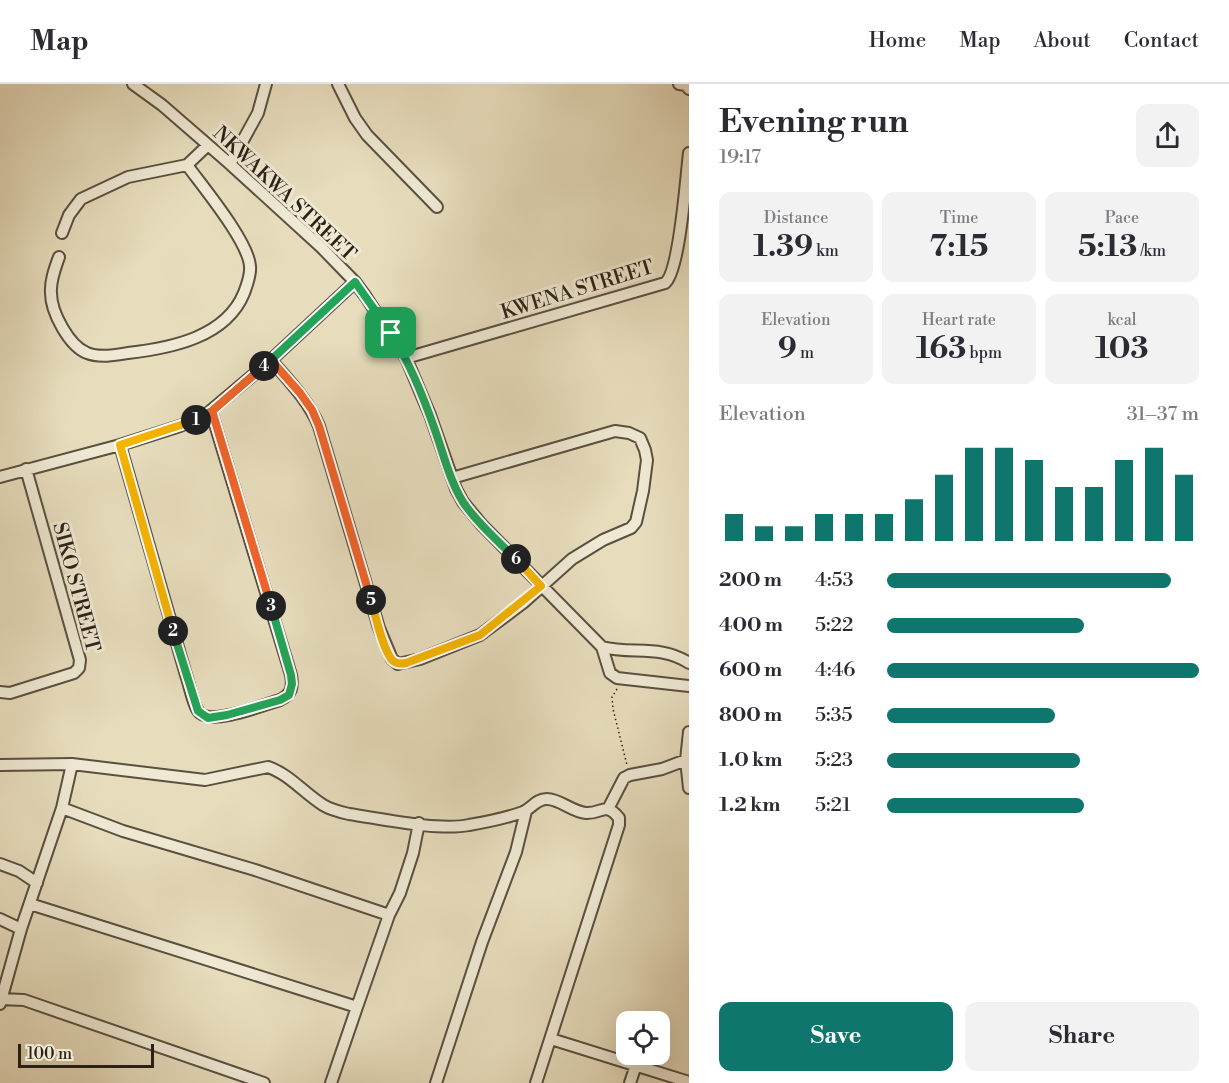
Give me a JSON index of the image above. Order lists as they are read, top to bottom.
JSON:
{
  "streets": {
    "street": ["NKWAKWA STREET", "KWENA STREET", "SIKO STREET"]
  },
  "crossings": [
    ["NKWAKWA STREET", "KWENA STREET"]
  ],
  "scale_bar": "100 m",
  "page": {
    "header": "Map",
    "nav": [
      "Home",
      "Map",
      "About",
      "Contact"
    ],
    "heading": ["Evening run", "19:17"],
    "stats": [
      ["Distance", "1.39 km"],
      ["Time", "7:15"],
      ["Pace", "5:13 /km"],
      ["Elevation", "9 m"],
      ["Heart rate", "163 bpm"],
      ["kcal", "103"]
    ],
    "pins": [
      "4",
      "1",
      "6",
      "5",
      "3",
      "2"
    ],
    "chart": ["Elevation", "31–37 m"],
    "list": [
      {
        "name": "200 m",
        "note": "4:53"
      },
      {
        "name": "400 m",
        "note": "5:22"
      },
      {
        "name": "600 m",
        "note": "4:46"
      },
      {
        "name": "800 m",
        "note": "5:35"
      },
      {
        "name": "1.0 km",
        "note": "5:23"
      },
      {
        "name": "1.2 km",
        "note": "5:21"
      }
    ],
    "buttons": ["Save", "Share"],
    "scale": "100 m"
  }
}
